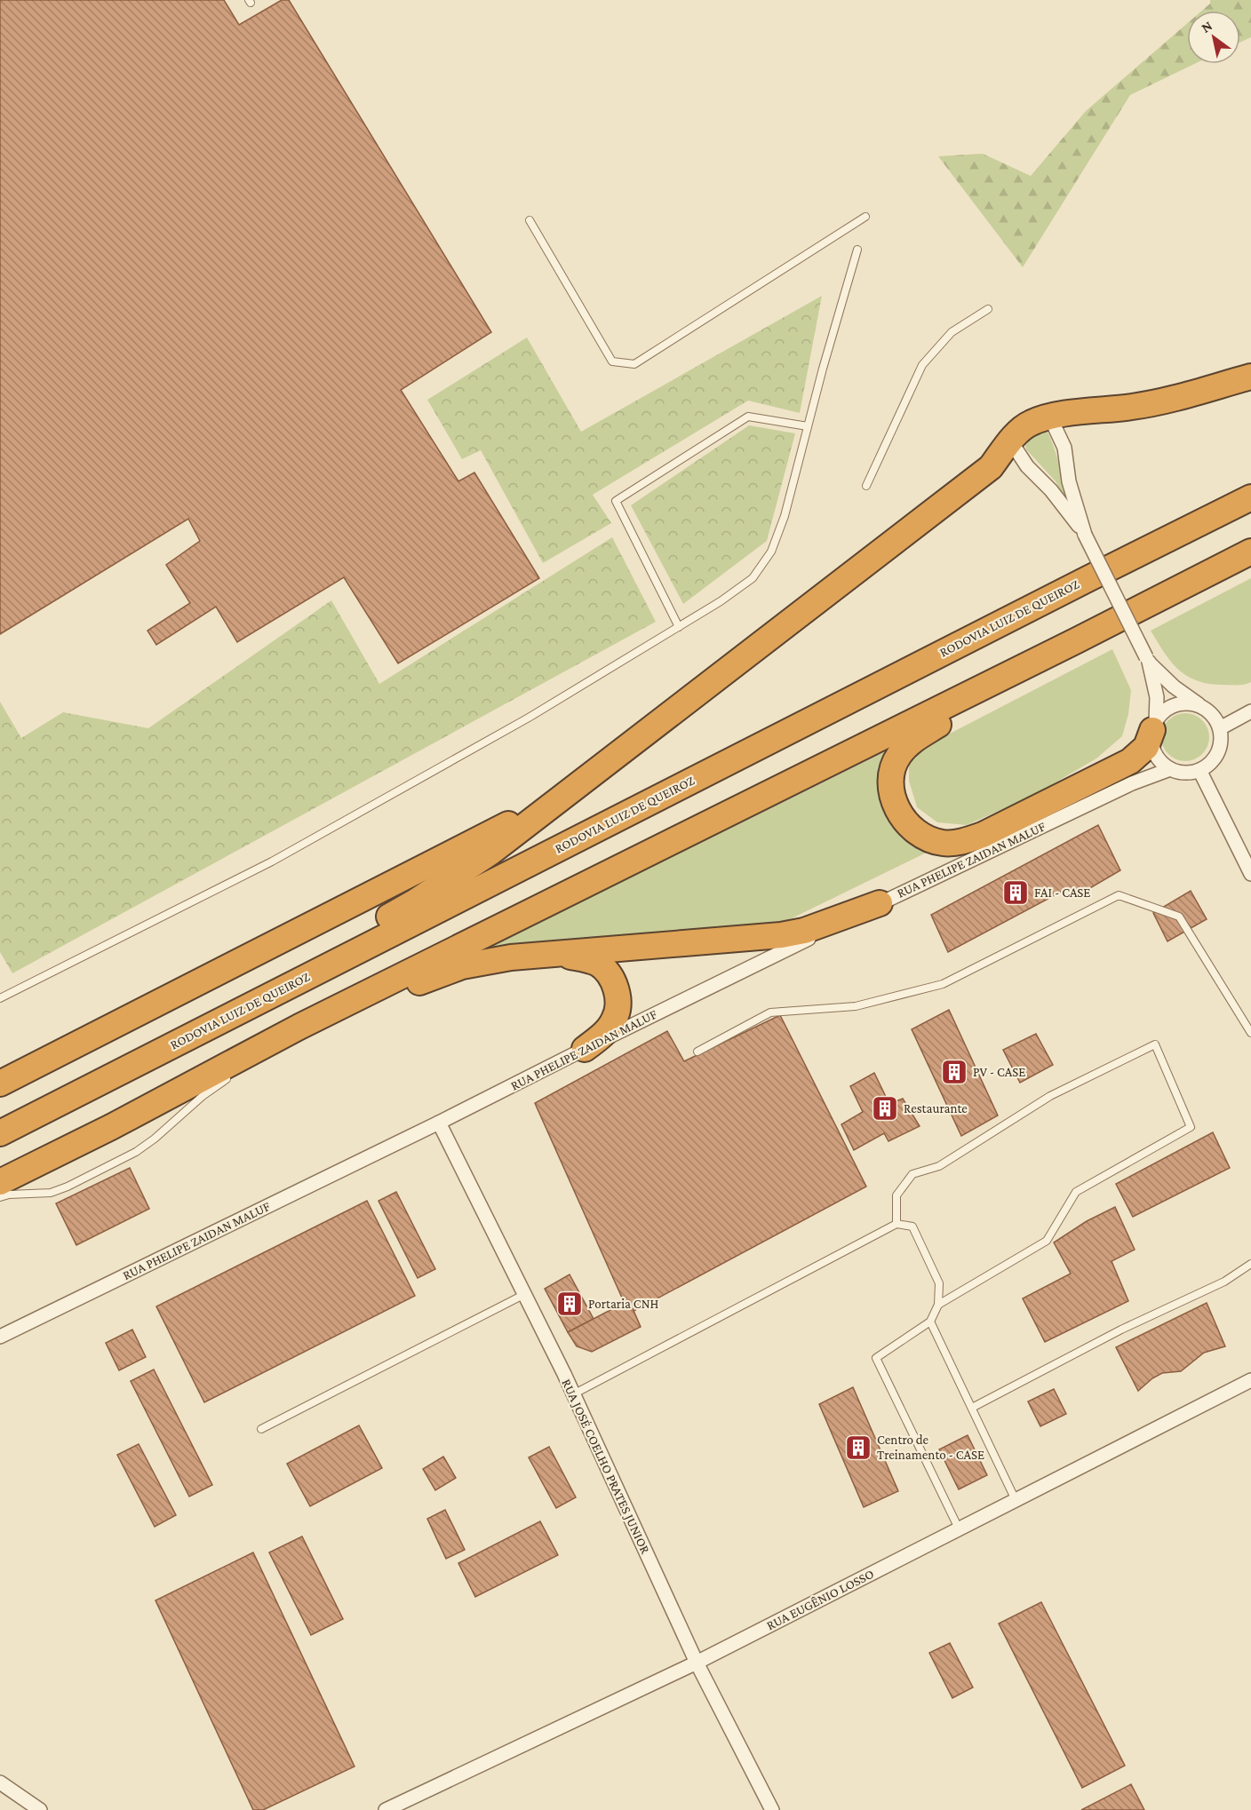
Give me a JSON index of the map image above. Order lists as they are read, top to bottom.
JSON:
{
  "streets": {
    "highway": ["RODOVIA LUIZ DE QUEIROZ"],
    "street": ["RUA PHELIPE ZAIDAN MALUF", "RUA JOSÉ COELHO PRATES JUNIOR", "RUA EUGÊNIO LOSSO"]
  },
  "crossings": [
    ["RUA PHELIPE ZAIDAN MALUF", "RUA JOSÉ COELHO PRATES JUNIOR"],
    ["RUA JOSÉ COELHO PRATES JUNIOR", "RUA EUGÊNIO LOSSO"]
  ],
  "places": {
    "building": [
      "FAI - CASE",
      "PV - CASE",
      "Restaurante",
      "Portaria CNH",
      "Centro de Treinamento - CASE"
    ]
  },
  "north": "top left"
}
